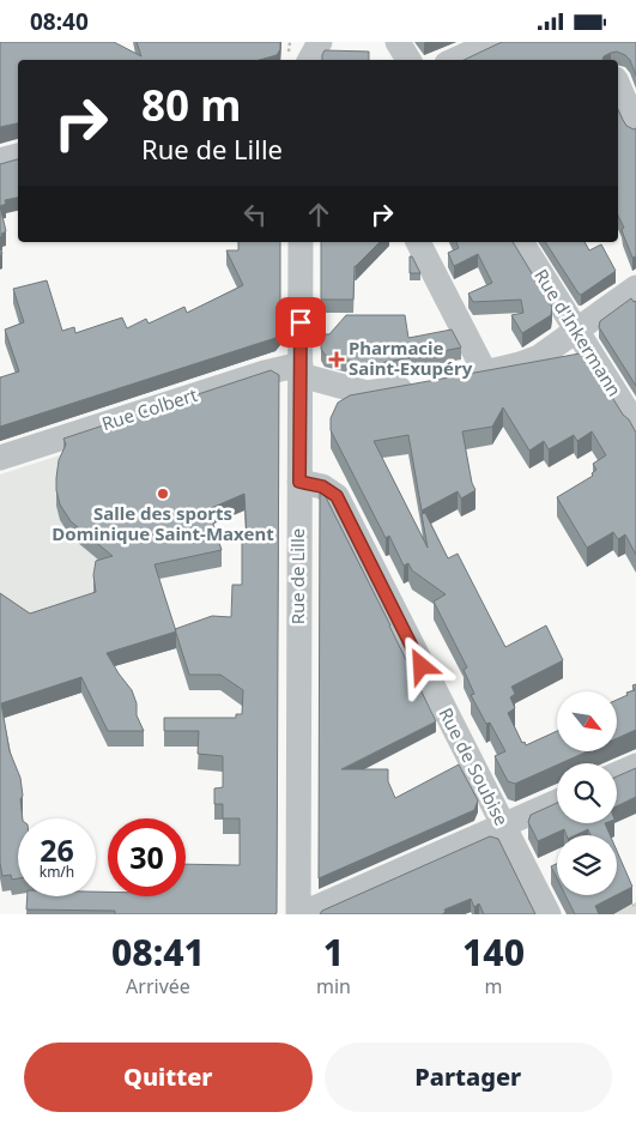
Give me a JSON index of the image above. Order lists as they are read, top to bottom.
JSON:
{
  "streets": {
    "street": [
      "Rue d'Inkermann",
      "Rue Colbert",
      "Rue de Lille",
      "Rue de Soubise"
    ]
  },
  "crossings": [
    ["Rue Colbert", "Rue de Lille"],
    ["Rue de Lille", "Rue de Soubise"]
  ],
  "places": {
    "health": ["Pharmacie Saint-Exupéry"],
    "other": ["Salle des sports Dominique Saint-Maxent"]
  },
  "north": "bottom right",
  "page": {
    "status": "08:40",
    "turn": ["80 m", "Rue de Lille"],
    "speed": "26 km/h",
    "limit": "30",
    "eta": [
      "08:41",
      "Arrivée",
      "1",
      "min",
      "140",
      "m"
    ],
    "buttons": ["Quitter", "Partager"]
  }
}
